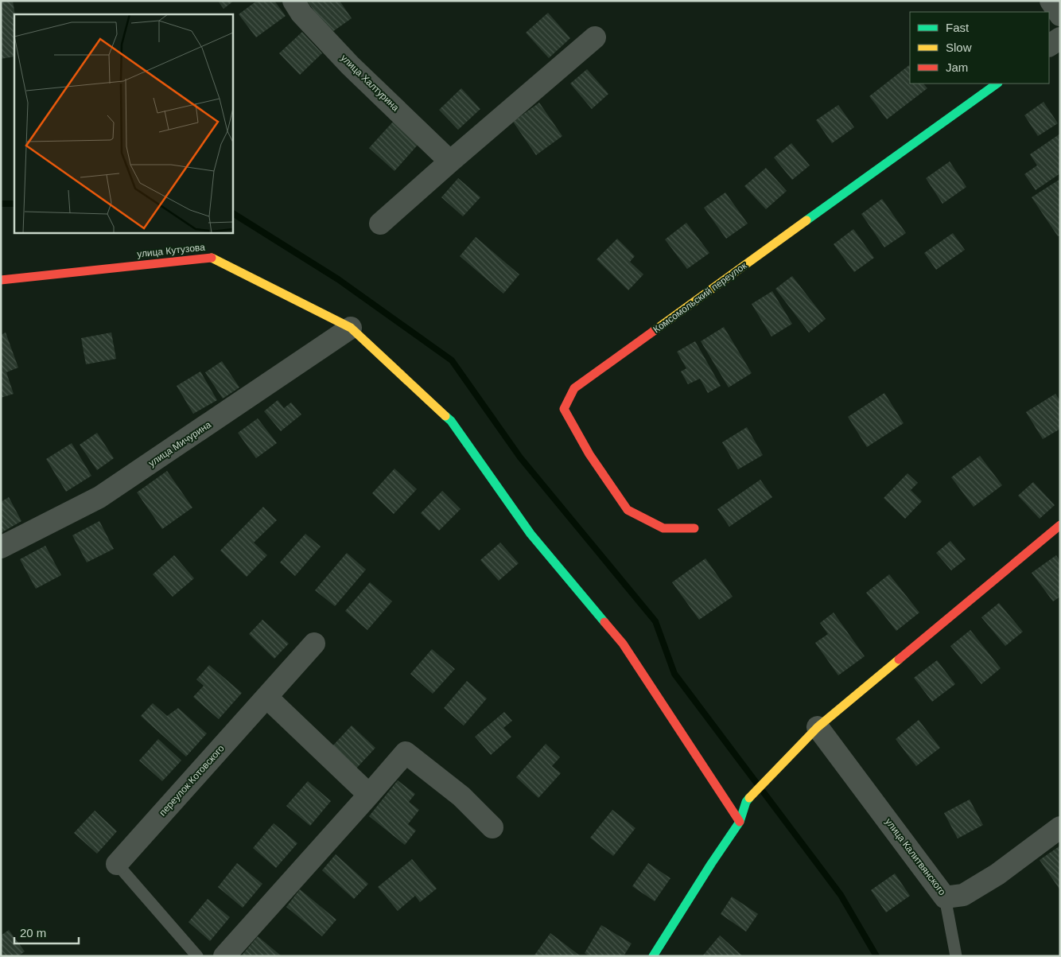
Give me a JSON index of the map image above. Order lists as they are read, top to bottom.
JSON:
{
  "streets": {
    "street": [
      "улица Халтурина",
      "улица Кутузова",
      "Комсомольский переулок",
      "улица Мичурина",
      "переулок Котовского",
      "улица Калитвянского"
    ]
  },
  "crossings": [
    ["улица Кутузова", "улица Мичурина"]
  ],
  "legend": ["Fast", "Slow", "Jam"],
  "scale_bar": "20 m"
}
